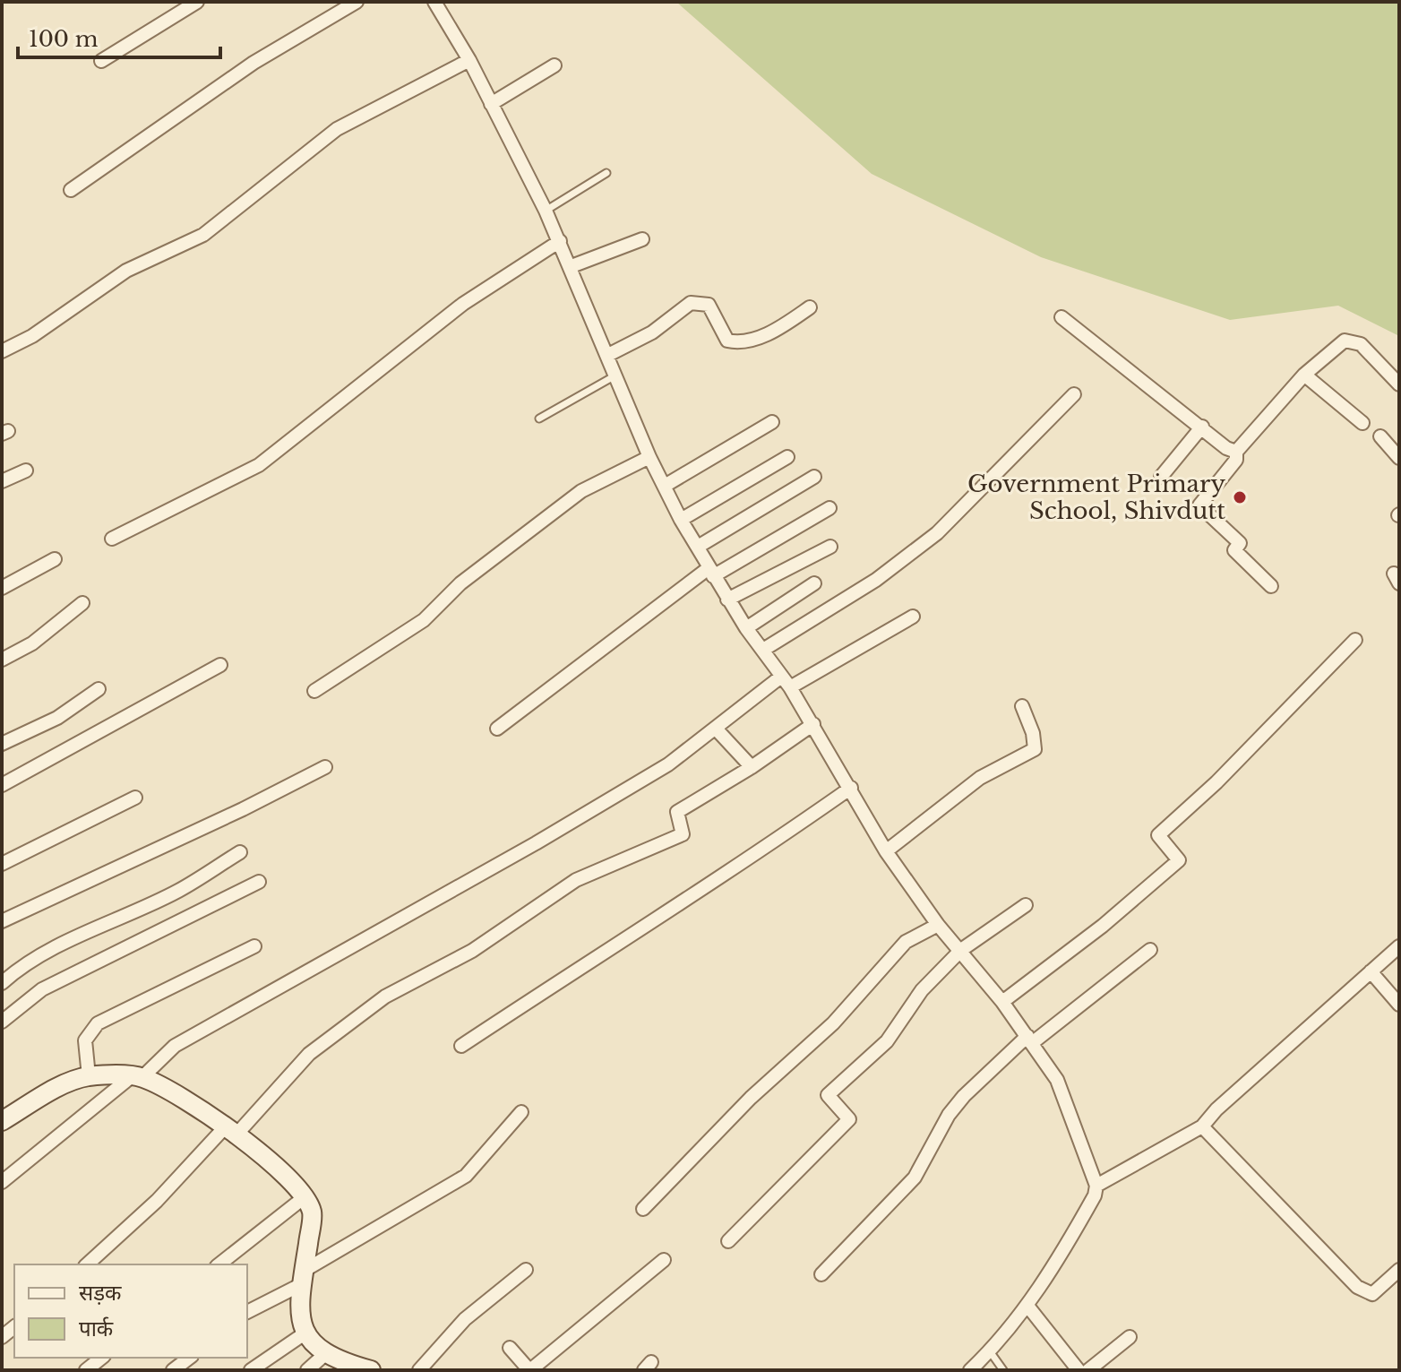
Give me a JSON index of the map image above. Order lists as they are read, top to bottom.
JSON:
{
  "places": ["Government Primary School, Shivdutt"],
  "legend": ["सड़क", "पार्क"],
  "scale_bar": "100 m"
}
